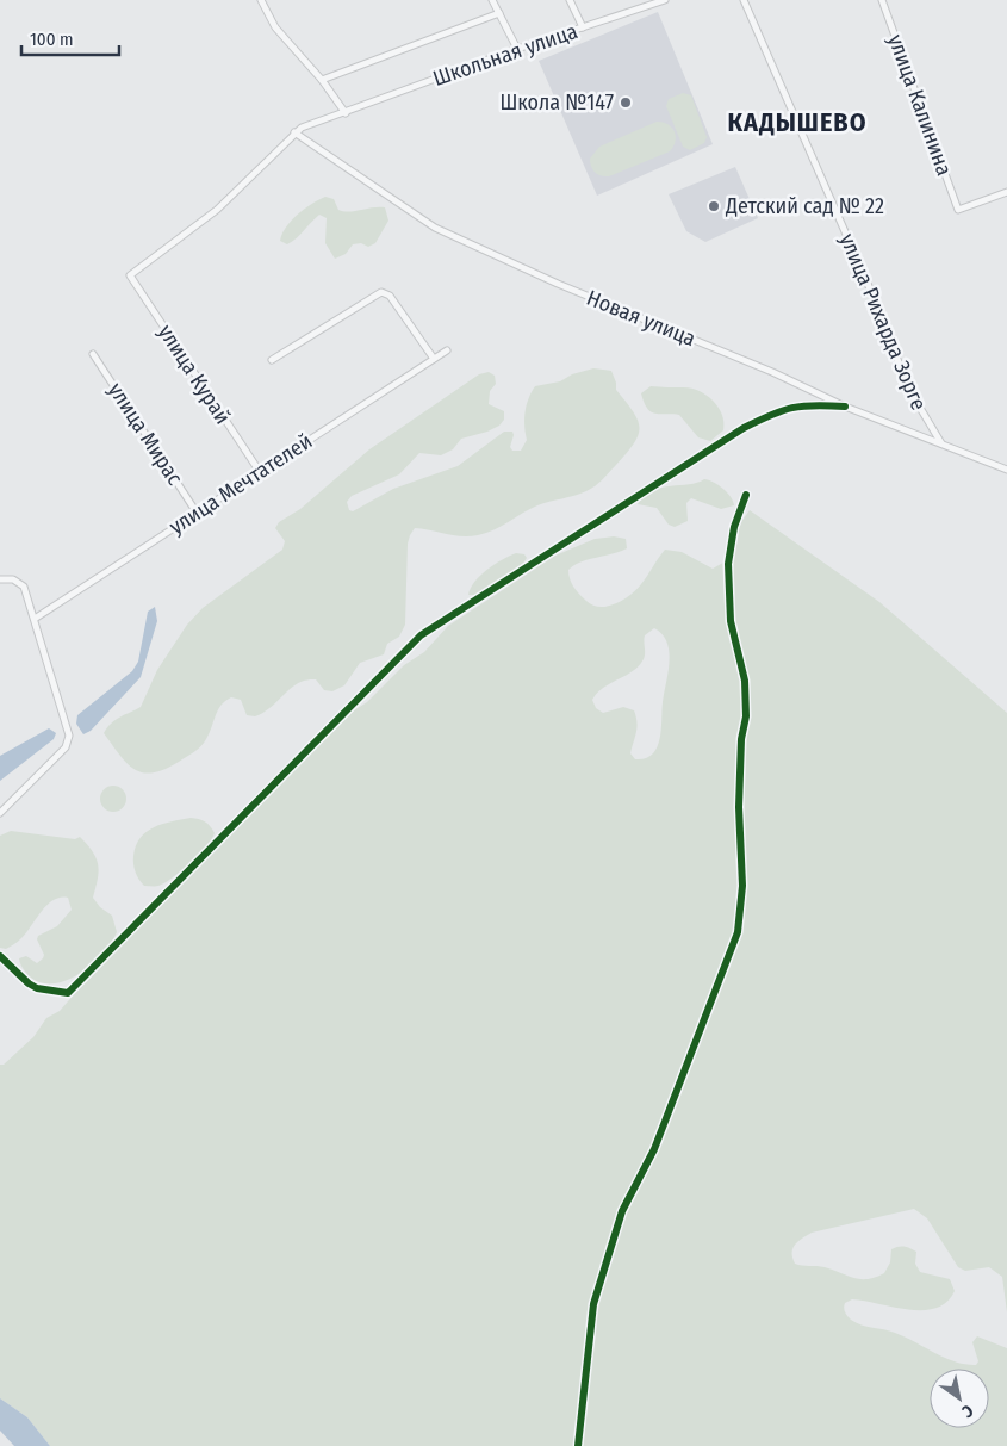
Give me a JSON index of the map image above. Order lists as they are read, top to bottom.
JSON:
{
  "streets": {
    "street": [
      "Школьная улица",
      "улица Калинина",
      "Новая улица",
      "улица Рихарда Зорге",
      "улица Курай",
      "улица Мирас",
      "улица Мечтателей"
    ]
  },
  "crossings": [
    ["Школьная улица", "Новая улица"],
    ["Школьная улица", "улица Курай"],
    ["Новая улица", "улица Рихарда Зорге"],
    ["Новая улица", "улица Курай"],
    ["улица Курай", "улица Мечтателей"],
    ["улица Мирас", "улица Мечтателей"]
  ],
  "districts": ["КАДЫШЕВО"],
  "places": ["Школа №147", "Детский сад № 22"],
  "scale_bar": "100 m",
  "north": "bottom right"
}
